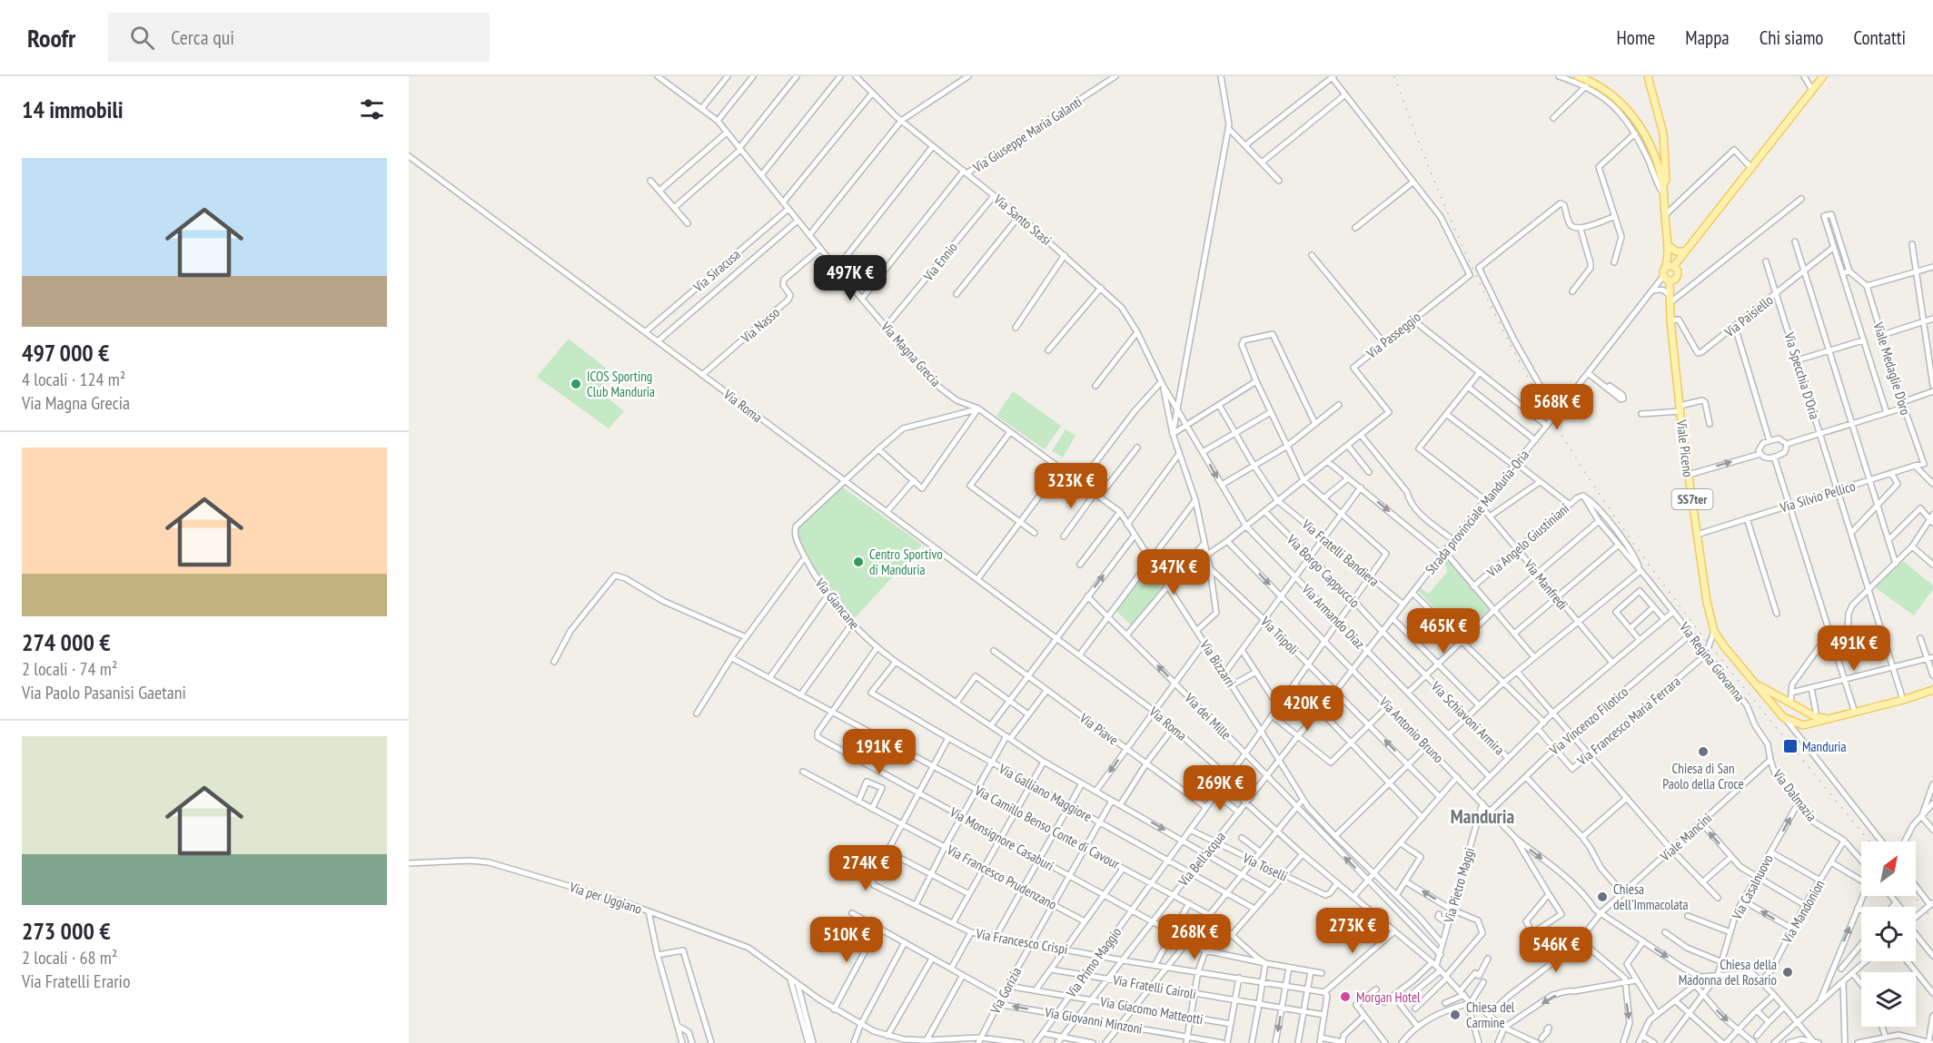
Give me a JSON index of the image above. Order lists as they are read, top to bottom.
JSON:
{
  "streets": {
    "main road": ["Viale Piceno", "SS7ter"],
    "street": [
      "Via Giuseppe Maria Galanti",
      "Via Santo Stasi",
      "Via Ennio",
      "Via Siracusa",
      "Via Paisiello",
      "Via Nasso",
      "Via Passeggio",
      "Via Magna Grecia",
      "Viale Medaglie D'oro",
      "Via Specchia D'Oria",
      "Via Roma",
      "Via Silvio Pellico",
      "Strada provinciale Manduria-Oria",
      "Via Angelo Giustiniani",
      "Via Fratelli Bandiera",
      "Via Borgo Cappuccio",
      "Via Manfredi",
      "Via Giancane",
      "Via Armando Diaz",
      "Via Tripoli",
      "Via Regina Giovanna",
      "Via Bizzarri",
      "Via dei Mille",
      "Via Schiavoni Armira",
      "Via Vincenzo Filotico",
      "Via Francesco Maria Ferrara",
      "Via Piave",
      "Via Antonio Bruno",
      "Via Galliano Maggiore",
      "Via Dalmazia",
      "Via Camillo Benso Conte di Cavour",
      "Viale Mancini",
      "Via Monsignore Casaburi",
      "Via Bell'acqua",
      "Via Toselli",
      "Via Francesco Prudenzano",
      "Via Pietro Maggi",
      "Via Casalnuovo",
      "Via per Uggiano",
      "Via Mandonion",
      "Via Francesco Crispi",
      "Via Primo Maggio",
      "Via Fratelli Cairoli",
      "Via Gorizia",
      "Via Giacomo Matteotti",
      "Via Giovanni Minzoni"
    ]
  },
  "crossings": [
    ["Via Giuseppe Maria Galanti", "Via Santo Stasi"],
    ["Via Giuseppe Maria Galanti", "Via Magna Grecia"],
    ["Via Santo Stasi", "Via Ennio"],
    ["Via Santo Stasi", "Via Passeggio"],
    ["Via Santo Stasi", "Via Armando Diaz"],
    ["Via Santo Stasi", "Via Tripoli"],
    ["Via Santo Stasi", "Via Bizzarri"],
    ["Via Ennio", "Via Magna Grecia"],
    ["Via Siracusa", "Via Magna Grecia"],
    ["Via Siracusa", "Via Roma"],
    ["Via Paisiello", "Viale Medaglie D'oro"],
    ["Via Paisiello", "Via Specchia D'Oria"],
    ["Via Paisiello", "Viale Piceno"],
    ["Via Nasso", "Via Magna Grecia"],
    ["Via Nasso", "Via Roma"],
    ["Via Passeggio", "Via Fratelli Bandiera"],
    ["Via Passeggio", "Via Borgo Cappuccio"],
    ["Via Passeggio", "Via Armando Diaz"],
    ["Via Passeggio", "Via Antonio Bruno"],
    ["Via Magna Grecia", "Via Bizzarri"],
    ["Viale Medaglie D'oro", "Via Silvio Pellico"],
    ["Via Specchia D'Oria", "Via Silvio Pellico"],
    ["Via Roma", "Via Giancane"],
    ["Via Roma", "Via Bell'acqua"],
    ["Via Roma", "Via Toselli"],
    ["Via Roma", "Via Pietro Maggi"],
    ["Via Roma", "Via Primo Maggio"],
    ["Viale Piceno", "Via Silvio Pellico"],
    ["Viale Piceno", "SS7ter"],
    ["Viale Piceno", "Strada provinciale Manduria-Oria"],
    ["Strada provinciale Manduria-Oria", "Via Fratelli Bandiera"],
    ["Strada provinciale Manduria-Oria", "Via Borgo Cappuccio"],
    ["Strada provinciale Manduria-Oria", "Via Manfredi"],
    ["Strada provinciale Manduria-Oria", "Via Armando Diaz"],
    ["Strada provinciale Manduria-Oria", "Via Tripoli"],
    ["Strada provinciale Manduria-Oria", "Via Schiavoni Armira"],
    ["Strada provinciale Manduria-Oria", "Via Antonio Bruno"],
    ["Strada provinciale Manduria-Oria", "Via Bell'acqua"],
    ["Via Angelo Giustiniani", "Via Manfredi"],
    ["Via Fratelli Bandiera", "Via Primo Maggio"],
    ["Via Borgo Cappuccio", "Via Schiavoni Armira"],
    ["Via Borgo Cappuccio", "Via Primo Maggio"],
    ["Via Giancane", "Via Galliano Maggiore"],
    ["Via Giancane", "Via Bell'acqua"],
    ["Via Giancane", "Via Primo Maggio"],
    ["Via Giancane", "Via Gorizia"],
    ["Via Armando Diaz", "Via Primo Maggio"],
    ["Via Tripoli", "Via Primo Maggio"],
    ["Via Regina Giovanna", "Via Vincenzo Filotico"],
    ["Via Regina Giovanna", "Via Francesco Maria Ferrara"],
    ["Via Regina Giovanna", "Via Dalmazia"],
    ["Via Regina Giovanna", "Viale Mancini"],
    ["Via Bizzarri", "Via Bell'acqua"],
    ["Via Bizzarri", "Via Pietro Maggi"],
    ["Via Bizzarri", "Via Primo Maggio"],
    ["Via dei Mille", "Via Bell'acqua"],
    ["Via dei Mille", "Via Pietro Maggi"],
    ["Via dei Mille", "Via Primo Maggio"],
    ["Via Vincenzo Filotico", "Via Francesco Maria Ferrara"],
    ["Via Vincenzo Filotico", "Via Antonio Bruno"],
    ["Via Piave", "Via Primo Maggio"],
    ["Via Antonio Bruno", "Viale Mancini"],
    ["Via Antonio Bruno", "Via Pietro Maggi"],
    ["Via Antonio Bruno", "Via Primo Maggio"],
    ["Via Galliano Maggiore", "Via Bell'acqua"],
    ["Via Galliano Maggiore", "Via Primo Maggio"],
    ["Via Galliano Maggiore", "Via Gorizia"],
    ["Via Dalmazia", "Viale Mancini"],
    ["Via Dalmazia", "Via Casalnuovo"],
    ["Via Dalmazia", "Via Mandonion"],
    ["Via Camillo Benso Conte di Cavour", "Via Monsignore Casaburi"],
    ["Via Camillo Benso Conte di Cavour", "Via Bell'acqua"],
    ["Via Camillo Benso Conte di Cavour", "Via Primo Maggio"],
    ["Via Camillo Benso Conte di Cavour", "Via Gorizia"],
    ["Via Monsignore Casaburi", "Via Bell'acqua"],
    ["Via Monsignore Casaburi", "Via Primo Maggio"],
    ["Via Monsignore Casaburi", "Via Gorizia"],
    ["Via Bell'acqua", "Via Toselli"],
    ["Via Bell'acqua", "Via Francesco Crispi"],
    ["Via Bell'acqua", "Via Fratelli Cairoli"],
    ["Via Bell'acqua", "Via Giacomo Matteotti"],
    ["Via Bell'acqua", "Via Giovanni Minzoni"],
    ["Via Toselli", "Via Primo Maggio"],
    ["Via Francesco Prudenzano", "Via Gorizia"],
    ["Via Francesco Crispi", "Via Primo Maggio"],
    ["Via Francesco Crispi", "Via Gorizia"],
    ["Via Primo Maggio", "Via Fratelli Cairoli"],
    ["Via Primo Maggio", "Via Giacomo Matteotti"],
    ["Via Primo Maggio", "Via Giovanni Minzoni"],
    ["Via Gorizia", "Via Giacomo Matteotti"],
    ["Via Gorizia", "Via Giovanni Minzoni"]
  ],
  "districts": ["Manduria"],
  "places": {
    "other": [
      "ICOS Sporting Club Manduria",
      "Centro Sportivo di Manduria",
      "Chiesa di San Paolo della Croce",
      "Chiesa dell'Immacolata",
      "Chiesa della Madonna del Rosario",
      "Morgan Hotel",
      "Chiesa del Carmine"
    ],
    "transit": ["Manduria"]
  },
  "north": "top right",
  "page": {
    "header": "Roofr",
    "search": "Cerca qui",
    "nav": [
      "Home",
      "Mappa",
      "Chi siamo",
      "Contatti"
    ],
    "heading": "14 immobili",
    "list": [
      {
        "name": "497 000 €",
        "note": "4 locali · 124 m² · Via Magna Grecia"
      },
      {
        "name": "274 000 €",
        "note": "2 locali · 74 m² · Via Paolo Pasanisi Gaetani"
      },
      {
        "name": "273 000 €",
        "note": "2 locali · 68 m² · Via Fratelli Erario"
      }
    ],
    "price": [
      "497K €",
      "568K €",
      "323K €",
      "347K €",
      "465K €",
      "491K €",
      "420K €",
      "191K €",
      "269K €",
      "274K €",
      "273K €",
      "268K €",
      "510K €",
      "546K €"
    ]
  }
}
